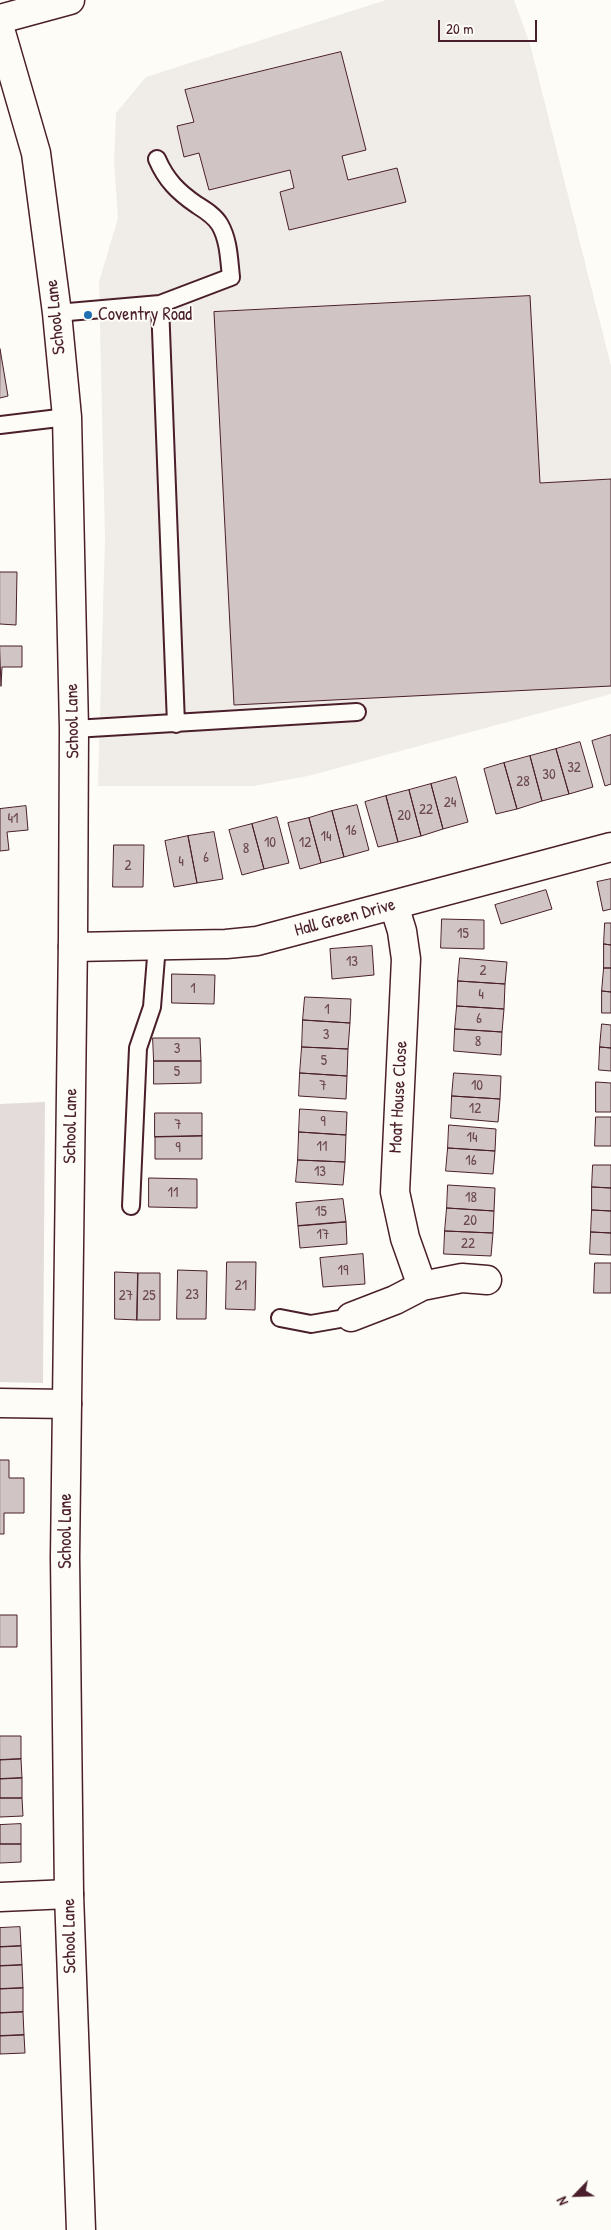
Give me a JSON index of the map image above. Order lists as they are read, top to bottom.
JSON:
{
  "streets": {
    "street": ["School Lane", "Hall Green Drive", "Moat House Close"]
  },
  "crossings": [
    ["School Lane", "Hall Green Drive"],
    ["Hall Green Drive", "Moat House Close"]
  ],
  "places": ["Coventry Road"],
  "house_numbers": [
    "32",
    "30",
    "28",
    "24",
    "22",
    "20",
    "41",
    "16",
    "14",
    "10",
    "12",
    "8",
    "6",
    "4",
    "2",
    "15",
    "13",
    "2",
    "1",
    "4",
    "1",
    "6",
    "3",
    "8",
    "3",
    "5",
    "5",
    "7",
    "10",
    "12",
    "9",
    "7",
    "14",
    "11",
    "9",
    "16",
    "13",
    "11",
    "18",
    "15",
    "20",
    "17",
    "22",
    "19",
    "21",
    "23",
    "27",
    "25"
  ],
  "scale_bar": "20 m",
  "north": "bottom left"
}
